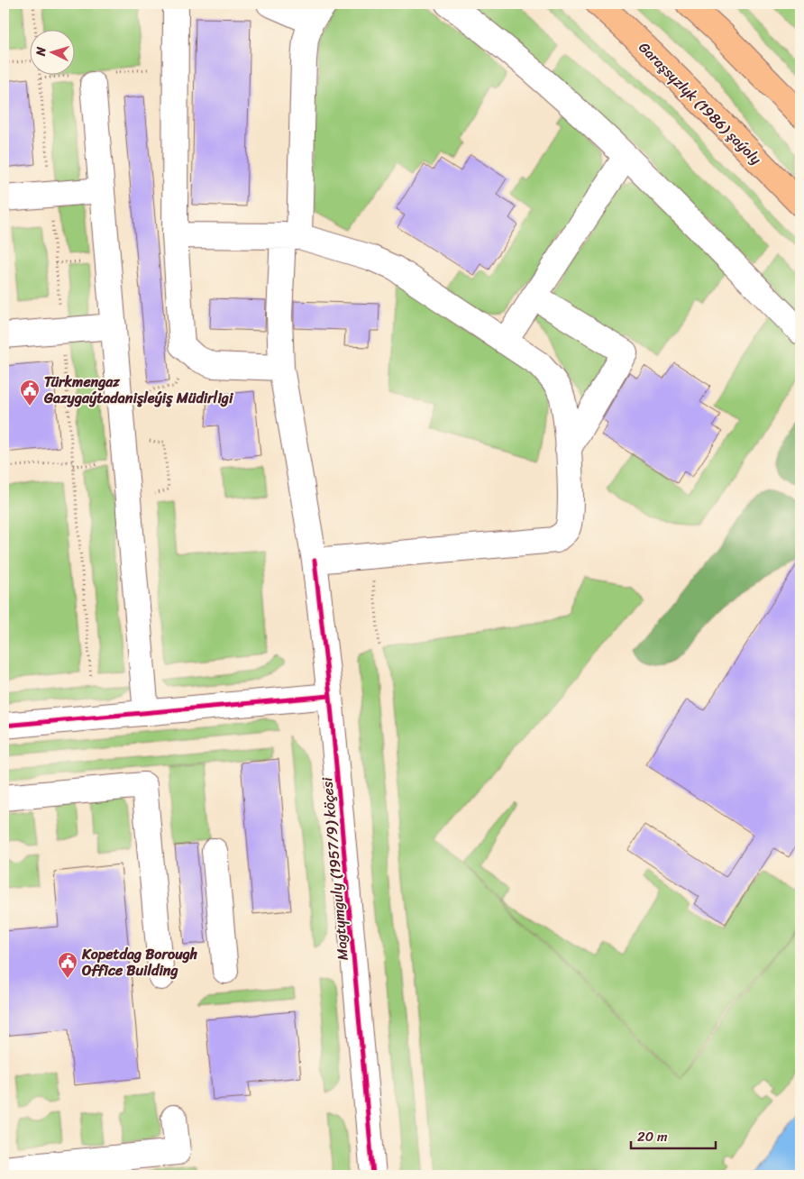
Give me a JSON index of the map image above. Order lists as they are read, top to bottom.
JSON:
{
  "streets": {
    "main road": ["Garaşsyzlyk (1986) şaýoly"],
    "street": ["Magtymguly (1957/9) köçesi"]
  },
  "places": {
    "public building": ["Türkmengaz Gazygaýtadanişleýiş Müdirligi", "Kopetdag Borough Office Building"]
  },
  "scale_bar": "20 m",
  "north": "left"
}
